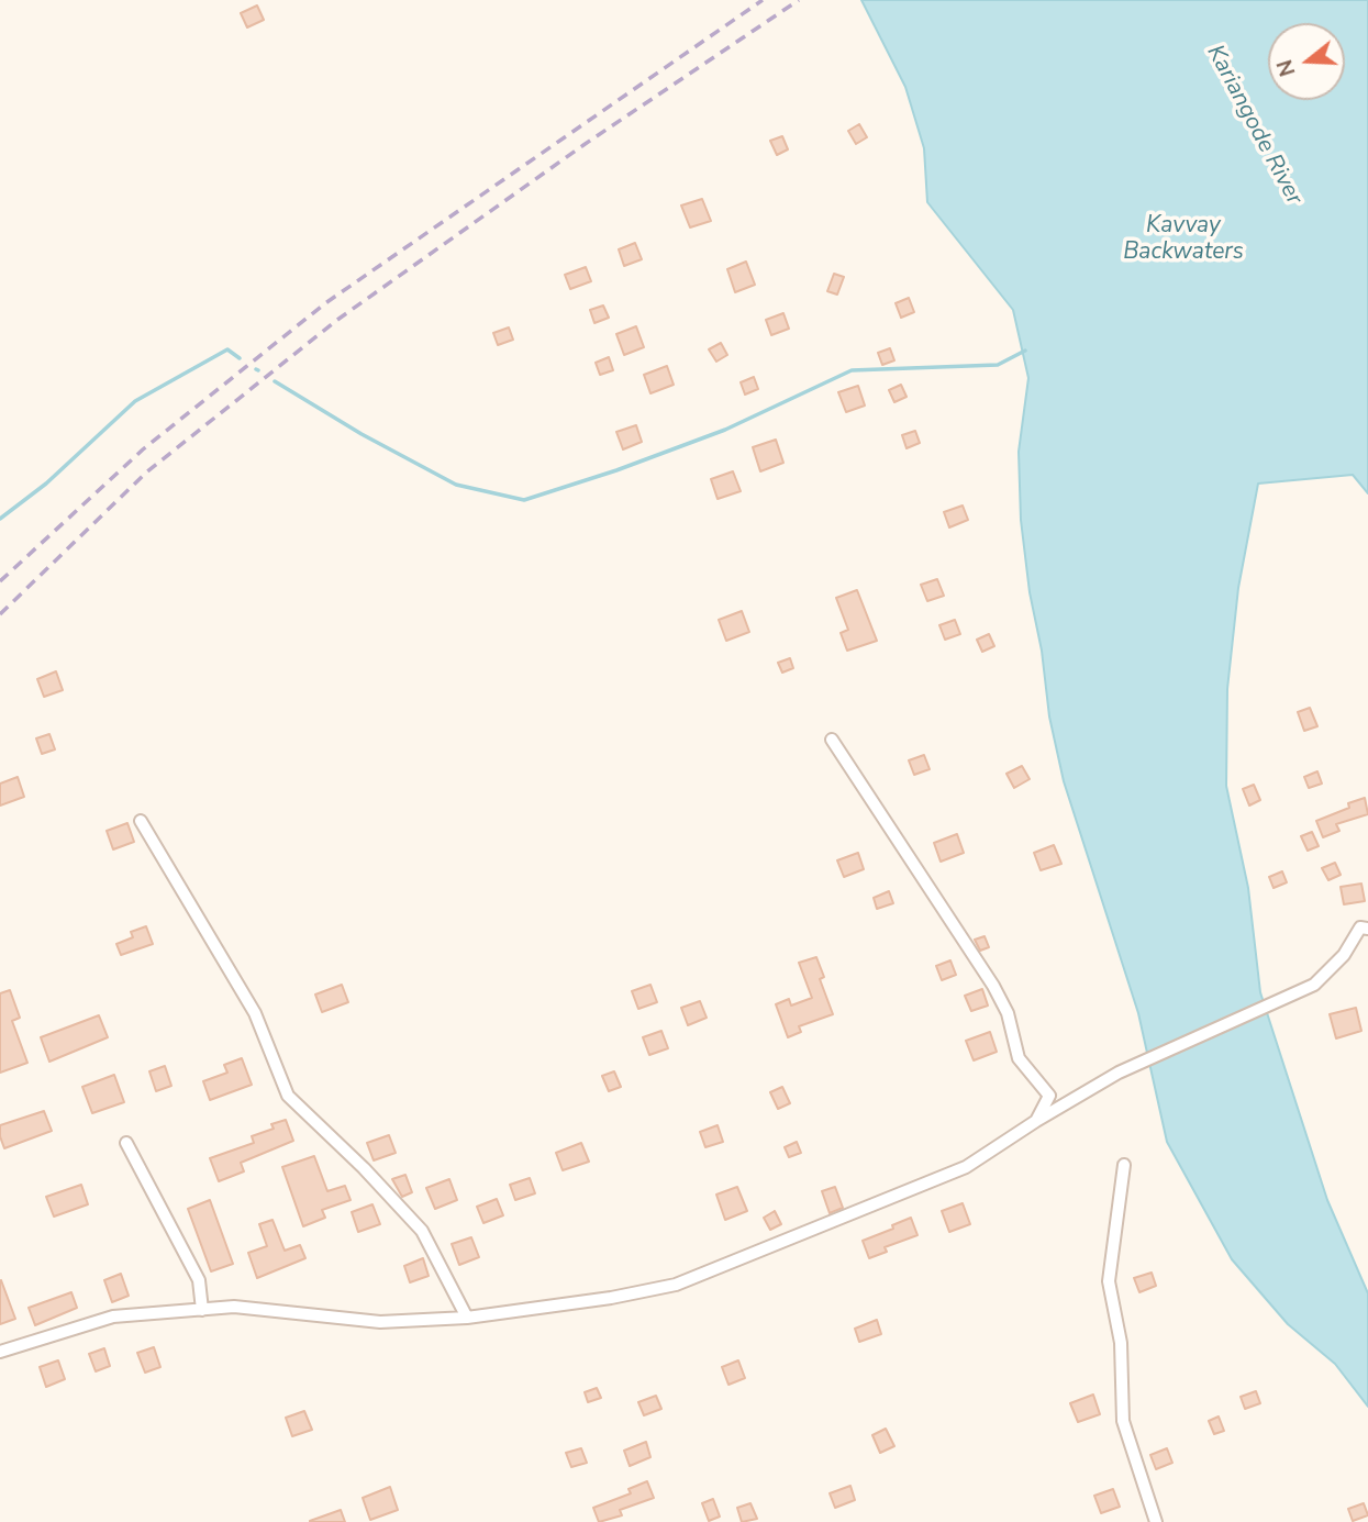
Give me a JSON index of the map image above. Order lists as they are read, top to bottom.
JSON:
{
  "water": ["Kariangode River", "Kavvay Backwaters"],
  "north": "left"
}
